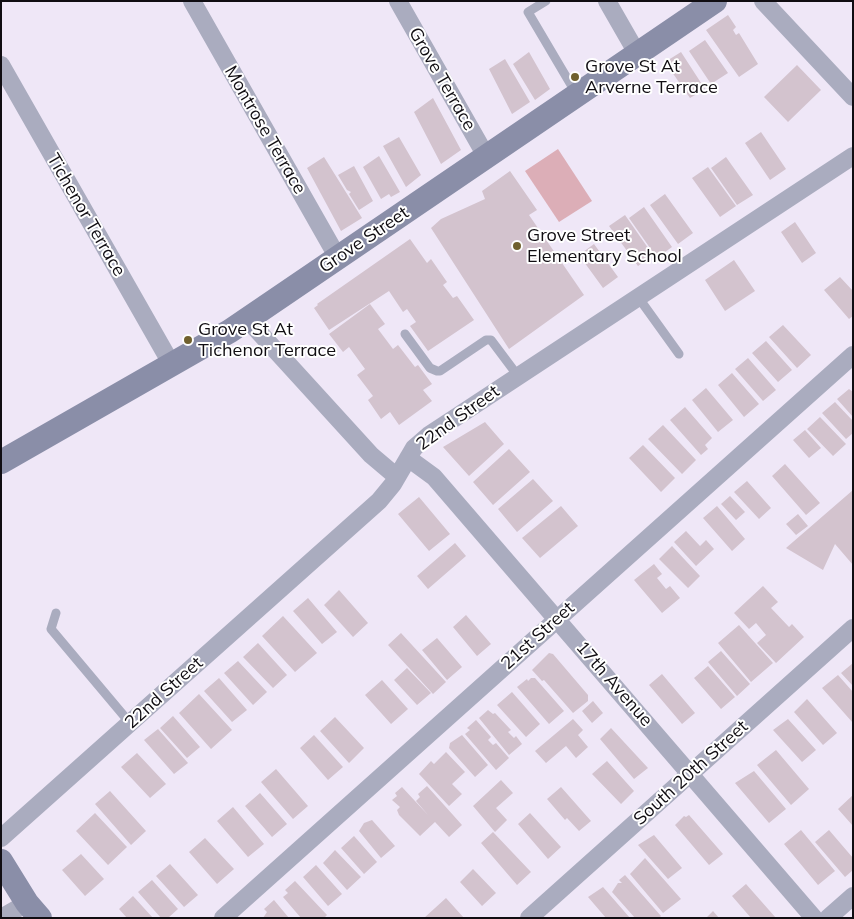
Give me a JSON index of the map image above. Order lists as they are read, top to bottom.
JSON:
{
  "streets": {
    "main road": ["Grove Street"],
    "street": [
      "Grove Terrace",
      "Montrose Terrace",
      "Tichenor Terrace",
      "22nd Street",
      "21st Street",
      "17th Avenue",
      "South 20th Street"
    ]
  },
  "crossings": [
    ["Grove Terrace", "Grove Street"],
    ["Montrose Terrace", "Grove Street"],
    ["Tichenor Terrace", "Grove Street"],
    ["22nd Street", "17th Avenue"],
    ["21st Street", "17th Avenue"],
    ["17th Avenue", "South 20th Street"]
  ],
  "places": ["Grove St At Arverne Terrace", "Grove Street Elementary School", "Grove St At Tichenor Terrace"]
}
